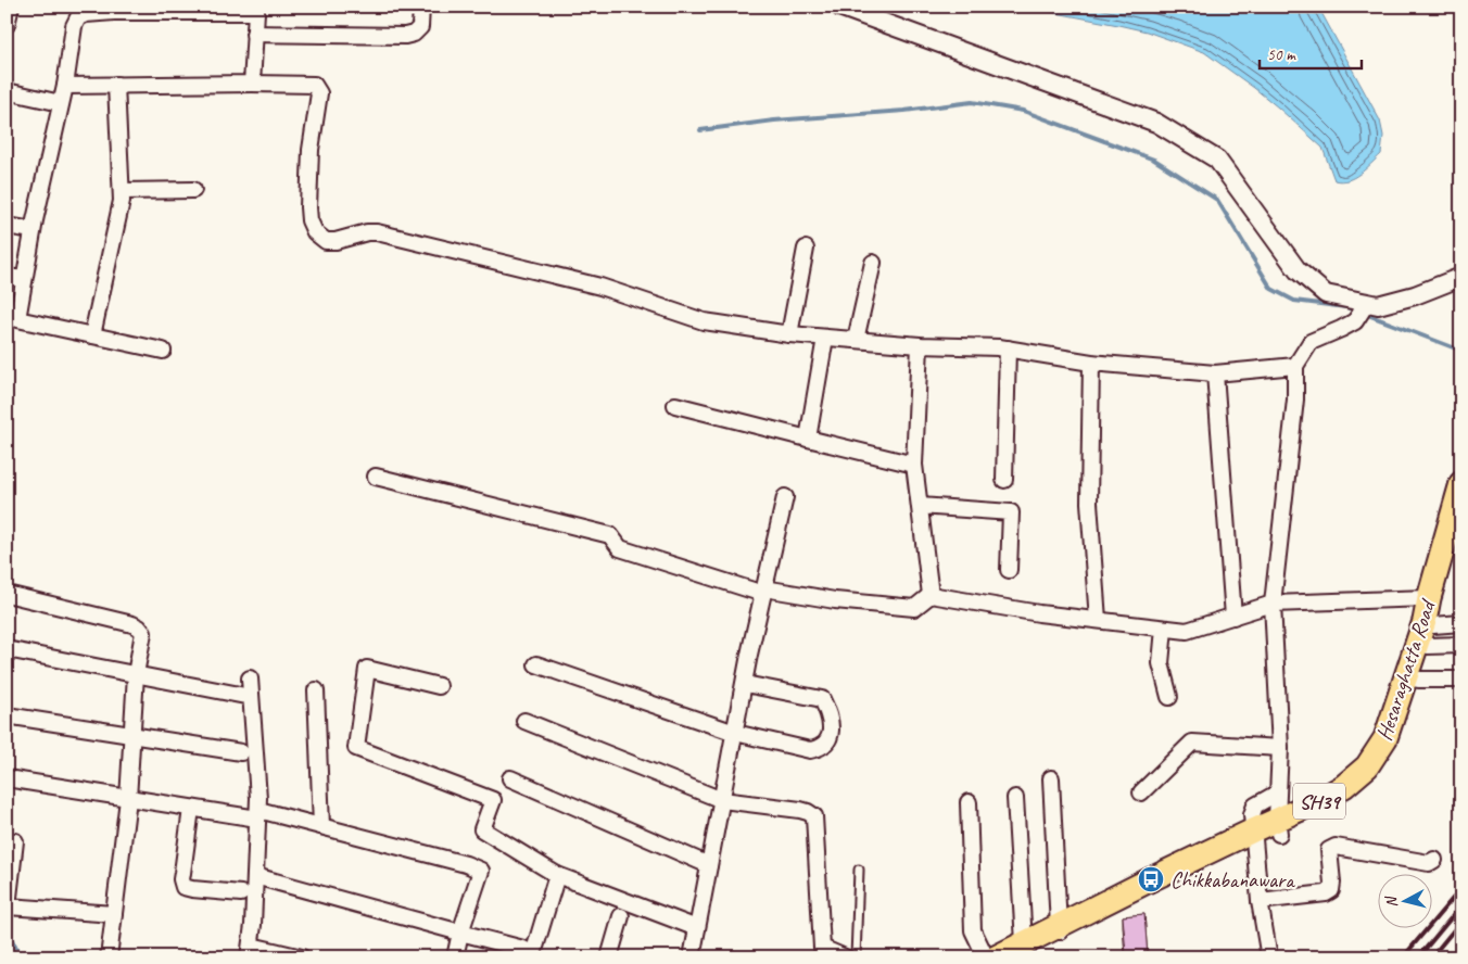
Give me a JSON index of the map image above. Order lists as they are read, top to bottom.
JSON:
{
  "streets": {
    "main road": ["Hesaraghatta Road", "SH39"]
  },
  "places": {
    "bus stop": ["Chikkabanawara"]
  },
  "scale_bar": "50 m",
  "north": "left"
}
